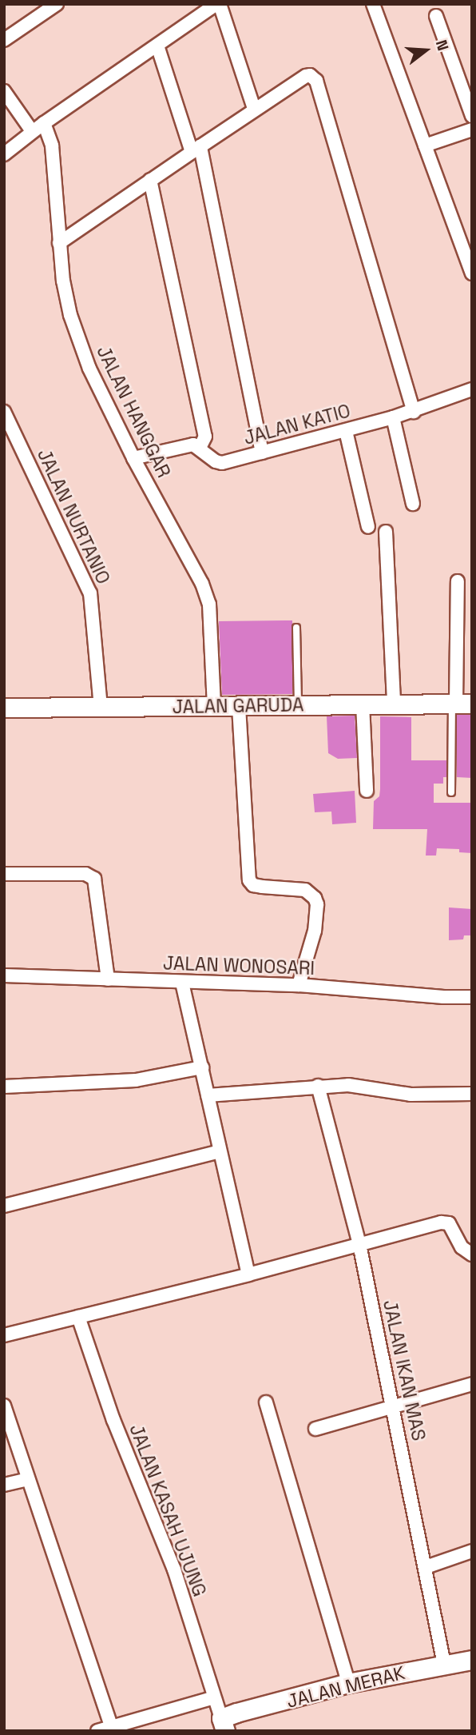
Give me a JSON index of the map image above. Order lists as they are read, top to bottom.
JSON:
{
  "streets": {
    "street": [
      "JALAN HANGGAR",
      "JALAN KATIO",
      "JALAN NURTANIO",
      "JALAN GARUDA",
      "JALAN WONOSARI",
      "JALAN IKAN MAS",
      "JALAN KASAH UJUNG",
      "JALAN MERAK"
    ]
  },
  "crossings": [
    ["JALAN HANGGAR", "JALAN GARUDA"],
    ["JALAN NURTANIO", "JALAN GARUDA"],
    ["JALAN IKAN MAS", "JALAN MERAK"],
    ["JALAN KASAH UJUNG", "JALAN MERAK"]
  ],
  "north": "right"
}
